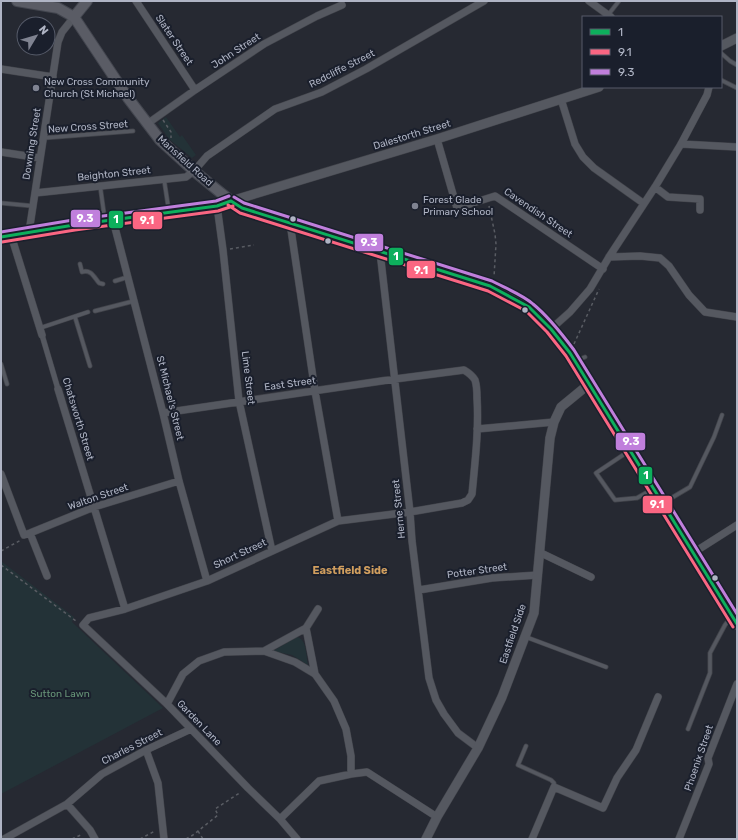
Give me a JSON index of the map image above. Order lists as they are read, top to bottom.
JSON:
{
  "streets": {
    "main road": ["Mansfield Road"],
    "street": [
      "Slater Street",
      "John Street",
      "Redcliffe Street",
      "Dalestorth Street",
      "Downing Street",
      "Beighton Street",
      "Cavendish Street",
      "Lime Street",
      "East Street",
      "St Michael's Street",
      "Chatsworth Street",
      "Walton Street",
      "Herne Street",
      "Short Street",
      "Potter Street",
      "Eastfield Side",
      "Garden Lane",
      "Charles Street",
      "Phoenix Street"
    ],
    "lane": ["New Cross Street"]
  },
  "crossings": [
    ["Slater Street", "John Street"],
    ["John Street", "Mansfield Road"],
    ["Redcliffe Street", "Mansfield Road"],
    ["Redcliffe Street", "Beighton Street"],
    ["New Cross Street", "Downing Street"],
    ["Dalestorth Street", "Mansfield Road"],
    ["Dalestorth Street", "Cavendish Street"],
    ["Downing Street", "Mansfield Road"],
    ["Downing Street", "Beighton Street"],
    ["Mansfield Road", "Beighton Street"],
    ["Mansfield Road", "Herne Street"],
    ["Mansfield Road", "Eastfield Side"],
    ["Lime Street", "East Street"],
    ["Lime Street", "Short Street"],
    ["East Street", "St Michael's Street"],
    ["East Street", "Herne Street"],
    ["East Street", "Short Street"],
    ["St Michael's Street", "Walton Street"],
    ["St Michael's Street", "Short Street"],
    ["Chatsworth Street", "Walton Street"],
    ["Chatsworth Street", "Short Street"],
    ["Herne Street", "Short Street"],
    ["Herne Street", "Potter Street"],
    ["Herne Street", "Eastfield Side"],
    ["Short Street", "Garden Lane"],
    ["Potter Street", "Eastfield Side"],
    ["Garden Lane", "Charles Street"]
  ],
  "districts": ["Eastfield Side"],
  "parks": ["Sutton Lawn"],
  "places": ["New Cross Community Church (St Michael)", "Forest Glade Primary School"],
  "lines": ["transit line 9.3", "transit line 1", "transit line 9.1"],
  "legend": ["1", "9.1", "9.3"],
  "north": "top right"
}
